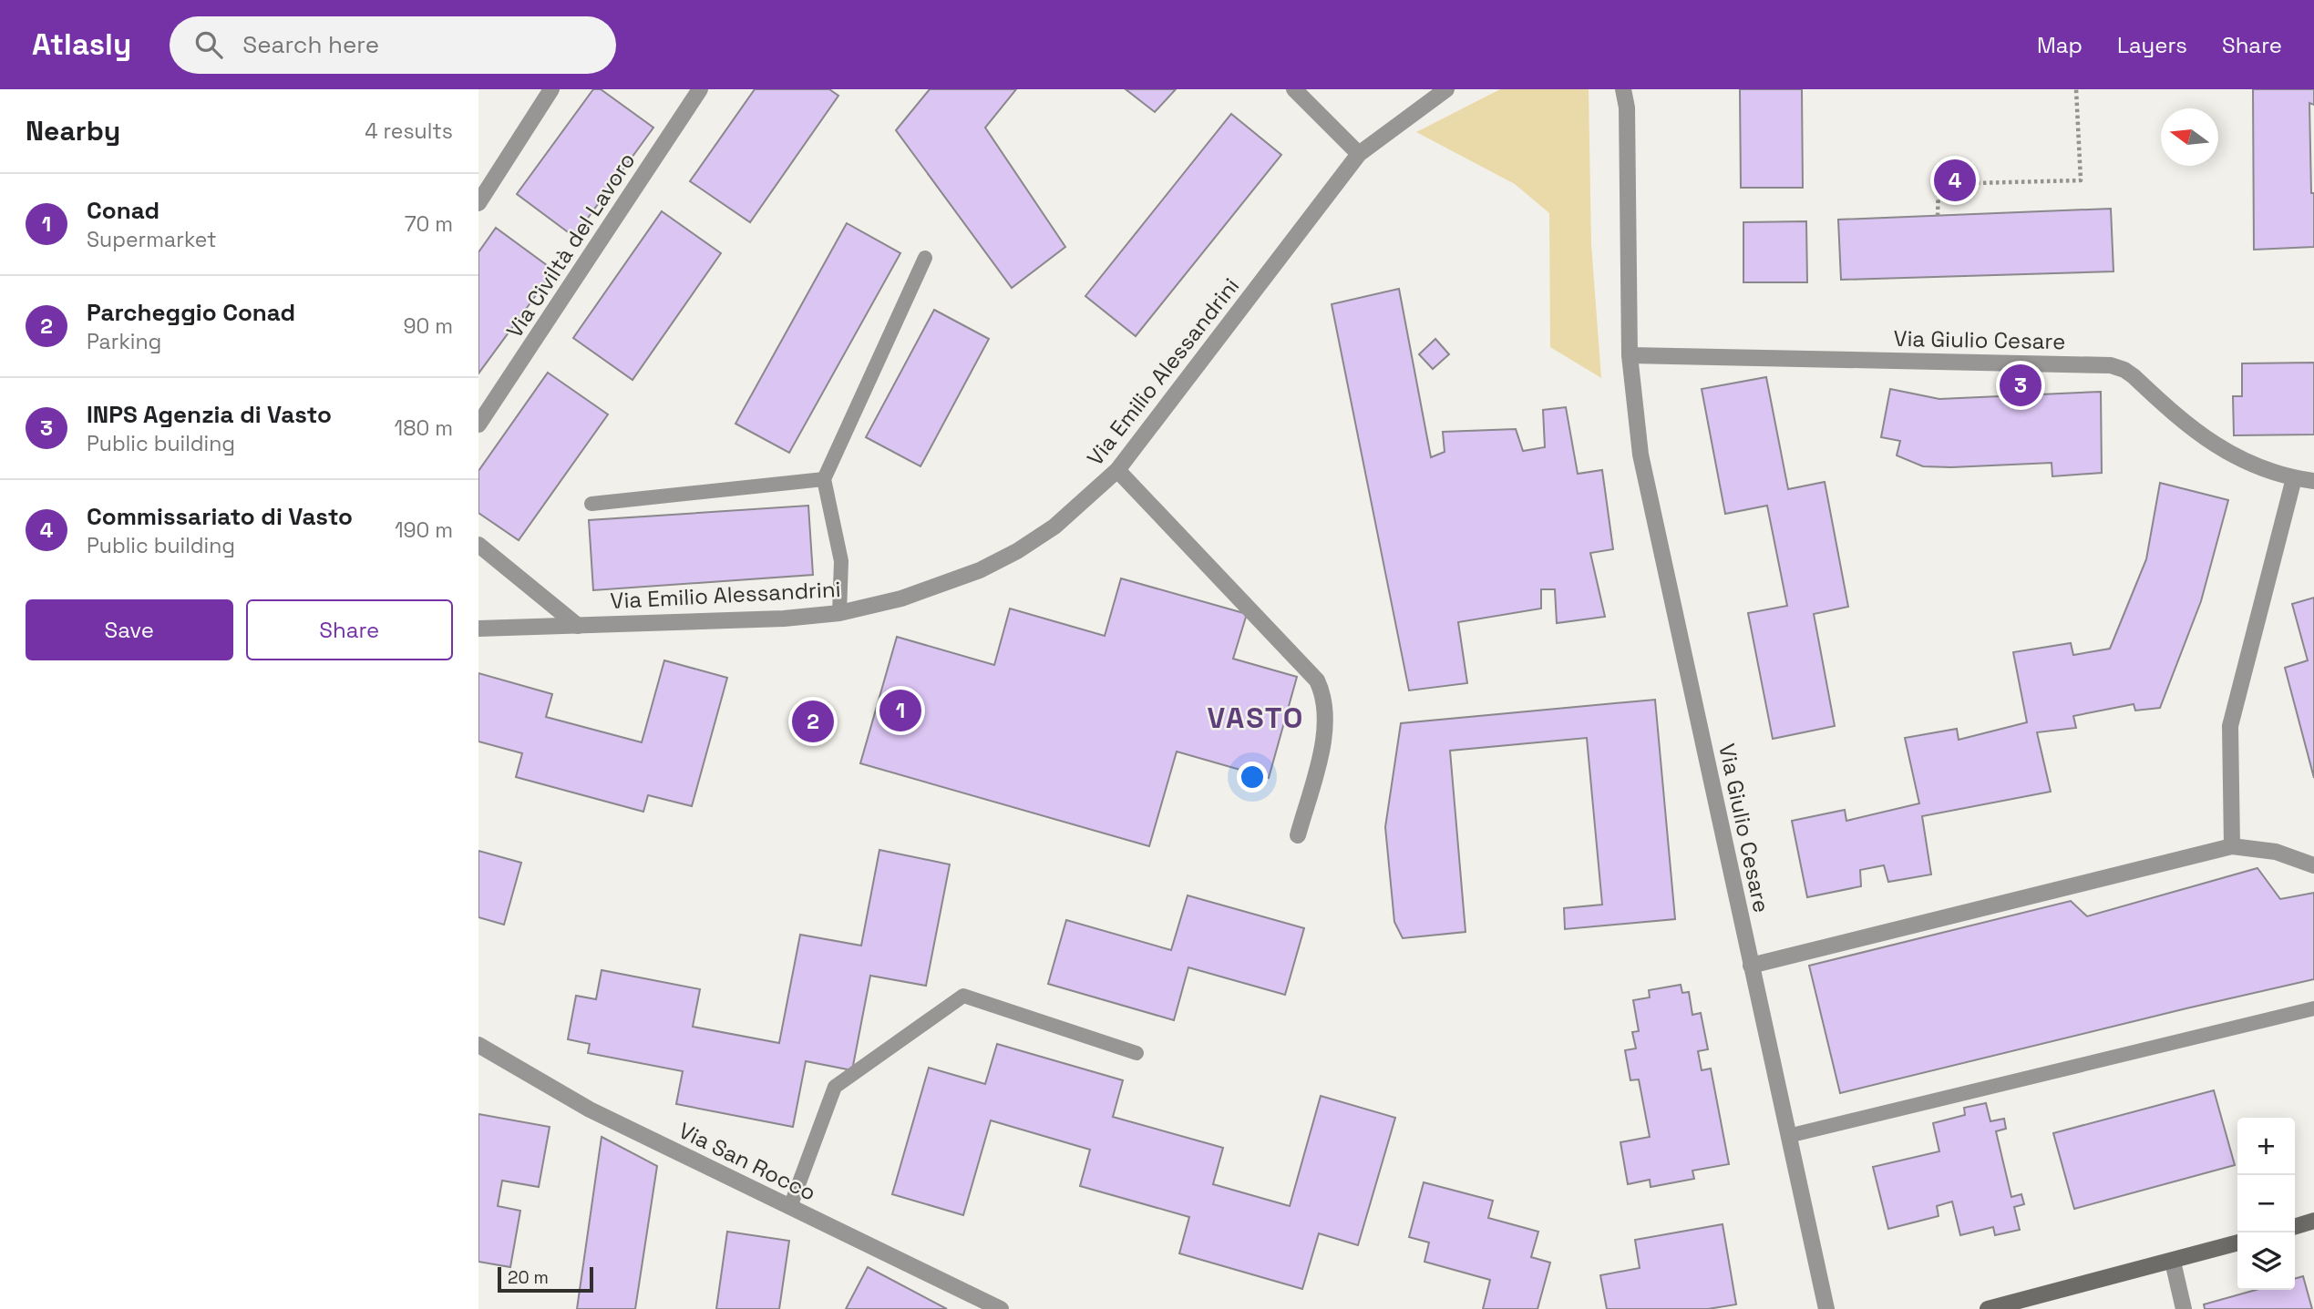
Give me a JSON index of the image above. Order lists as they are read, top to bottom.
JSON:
{
  "streets": {
    "street": [
      "Via Civiltà del Lavoro",
      "Via Giulio Cesare",
      "Via Emilio Alessandrini",
      "Via San Rocco"
    ]
  },
  "districts": ["VASTO"],
  "scale_bar": "20 m",
  "north": "left",
  "page": {
    "header": "Atlasly",
    "search": "Search here",
    "nav": ["Map", "Layers", "Share"],
    "heading": ["Nearby", "4 results"],
    "pins": [
      "4",
      "3",
      "1",
      "2"
    ],
    "list": [
      {
        "mark": "1",
        "name": "Conad",
        "note": "Supermarket",
        "value": "70 m"
      },
      {
        "mark": "2",
        "name": "Parcheggio Conad",
        "note": "Parking",
        "value": "90 m"
      },
      {
        "mark": "3",
        "name": "INPS Agenzia di Vasto",
        "note": "Public building",
        "value": "180 m"
      },
      {
        "mark": "4",
        "name": "Commissariato di Vasto",
        "note": "Public building",
        "value": "190 m"
      }
    ],
    "buttons": ["Save", "Share"],
    "map_buttons": ["+", "−"],
    "scale": "20 m"
  }
}
